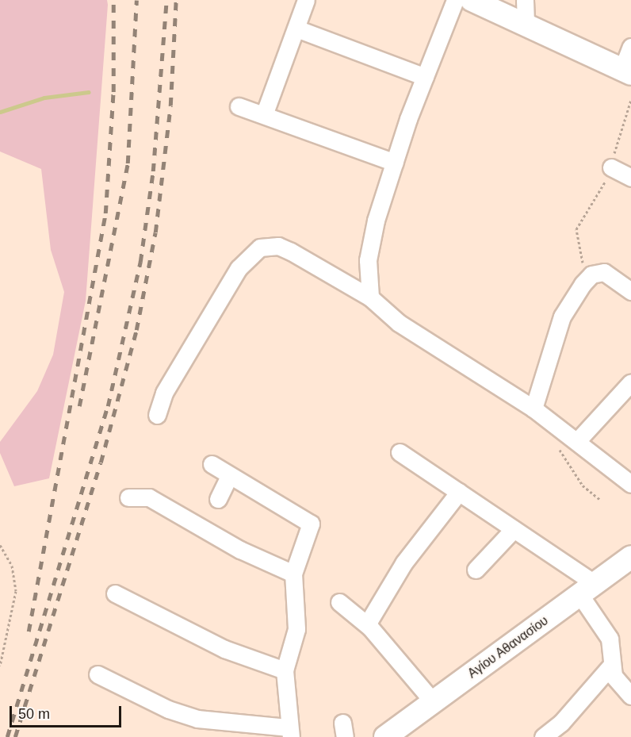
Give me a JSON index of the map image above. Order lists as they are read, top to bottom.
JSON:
{
  "streets": {
    "main road": ["Αγίου Αθανασίου"]
  },
  "scale_bar": "50 m"
}
